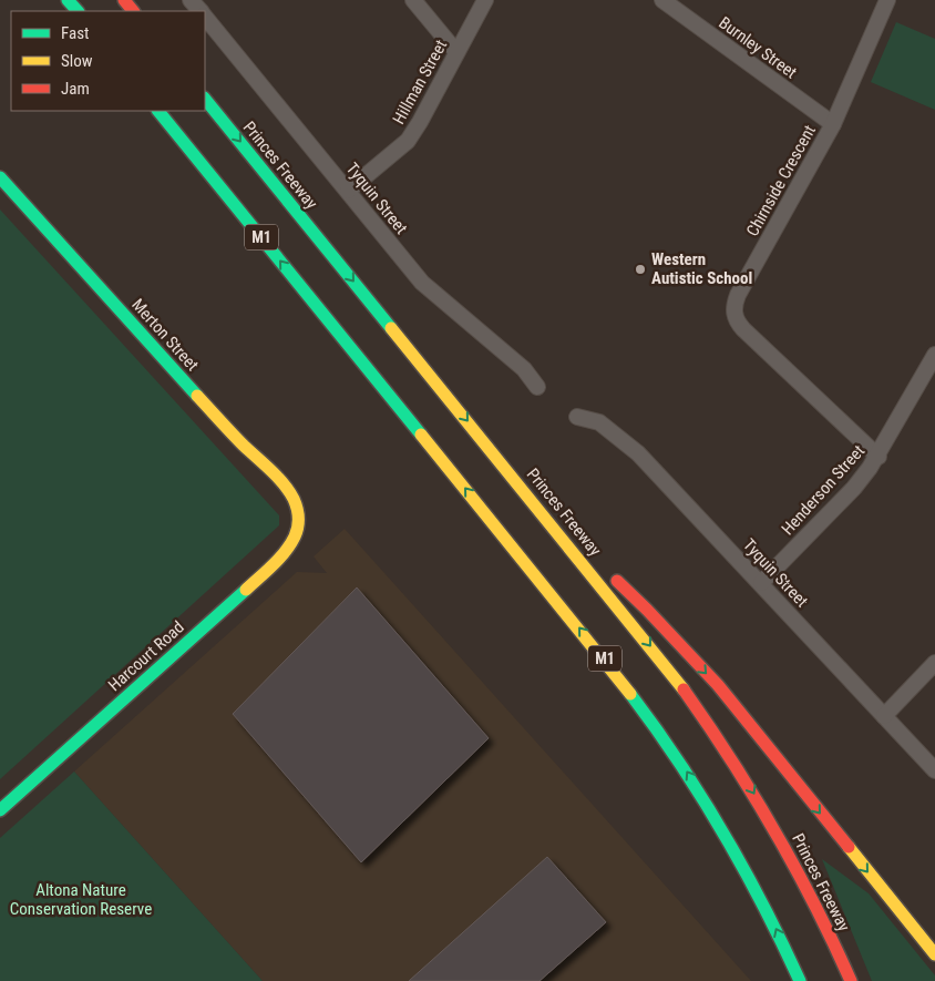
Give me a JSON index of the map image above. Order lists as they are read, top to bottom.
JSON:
{
  "streets": {
    "main road": [
      "Princes Freeway",
      "M1",
      "Merton Street",
      "Harcourt Road"
    ],
    "street": [
      "Burnley Street",
      "Hillman Street",
      "Chirnside Crescent",
      "Tyquin Street",
      "Henderson Street"
    ]
  },
  "crossings": [
    ["Burnley Street", "Chirnside Crescent"],
    ["Hillman Street", "Tyquin Street"],
    ["Chirnside Crescent", "Henderson Street"],
    ["Tyquin Street", "Henderson Street"],
    ["Merton Street", "Harcourt Road"]
  ],
  "parks": ["Altona Nature Conservation Reserve"],
  "places": ["Western Autistic School"],
  "legend": ["Fast", "Slow", "Jam"]
}
